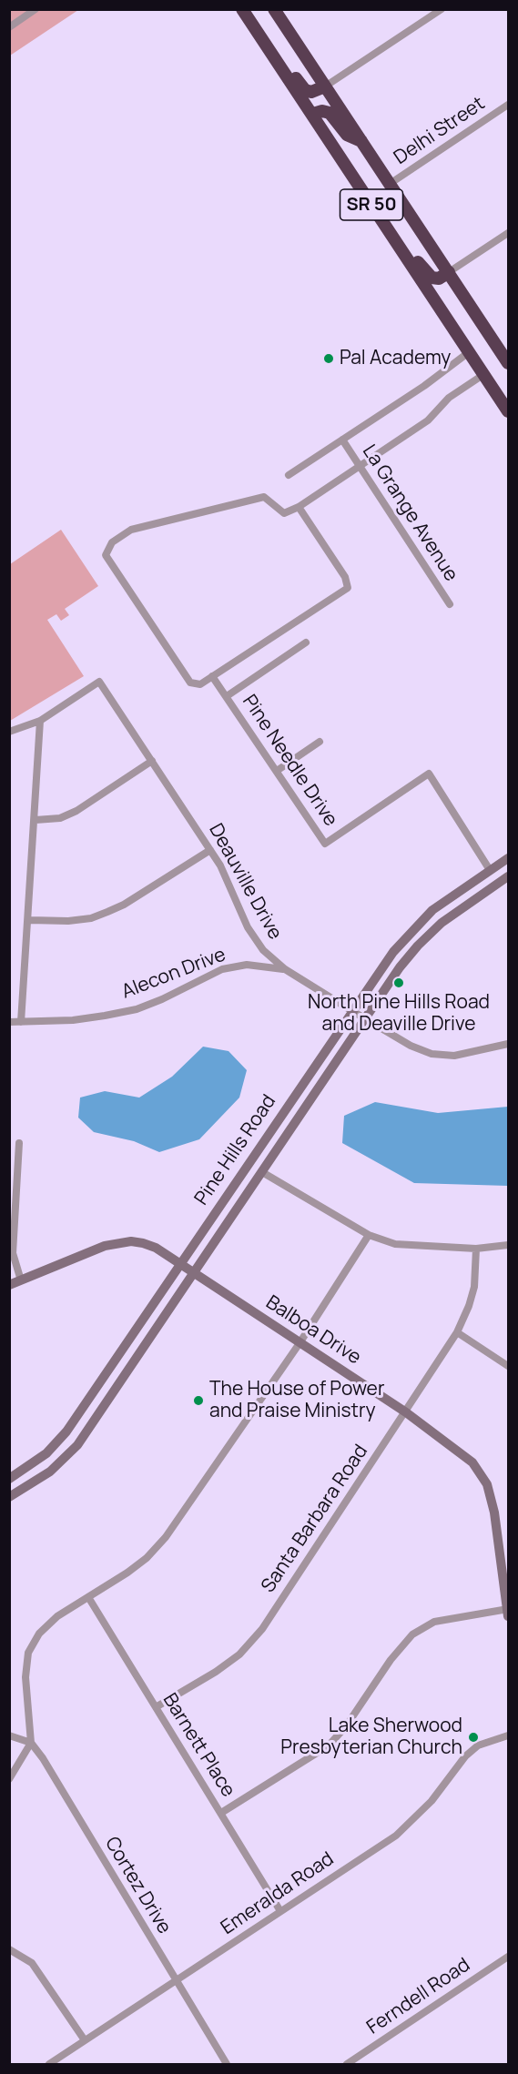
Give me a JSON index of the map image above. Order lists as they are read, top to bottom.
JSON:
{
  "streets": {
    "highway": ["SR 50"],
    "main road": ["Pine Hills Road", "Balboa Drive"],
    "street": [
      "Delhi Street",
      "La Grange Avenue",
      "Pine Needle Drive",
      "Deauville Drive",
      "Alecon Drive",
      "Santa Barbara Road",
      "Barnett Place",
      "Cortez Drive",
      "Emeralda Road",
      "Ferndell Road"
    ]
  },
  "crossings": [
    ["Delhi Street", "SR 50"],
    ["Pine Needle Drive", "Pine Hills Road"],
    ["Deauville Drive", "Alecon Drive"],
    ["Deauville Drive", "Pine Hills Road"],
    ["Pine Hills Road", "Balboa Drive"],
    ["Balboa Drive", "Santa Barbara Road"],
    ["Santa Barbara Road", "Barnett Place"],
    ["Barnett Place", "Emeralda Road"],
    ["Cortez Drive", "Emeralda Road"]
  ],
  "places": [
    "Pal Academy",
    "North Pine Hills Road and Deaville Drive",
    "The House of Power and Praise Ministry",
    "Lake Sherwood Presbyterian Church"
  ]
}
